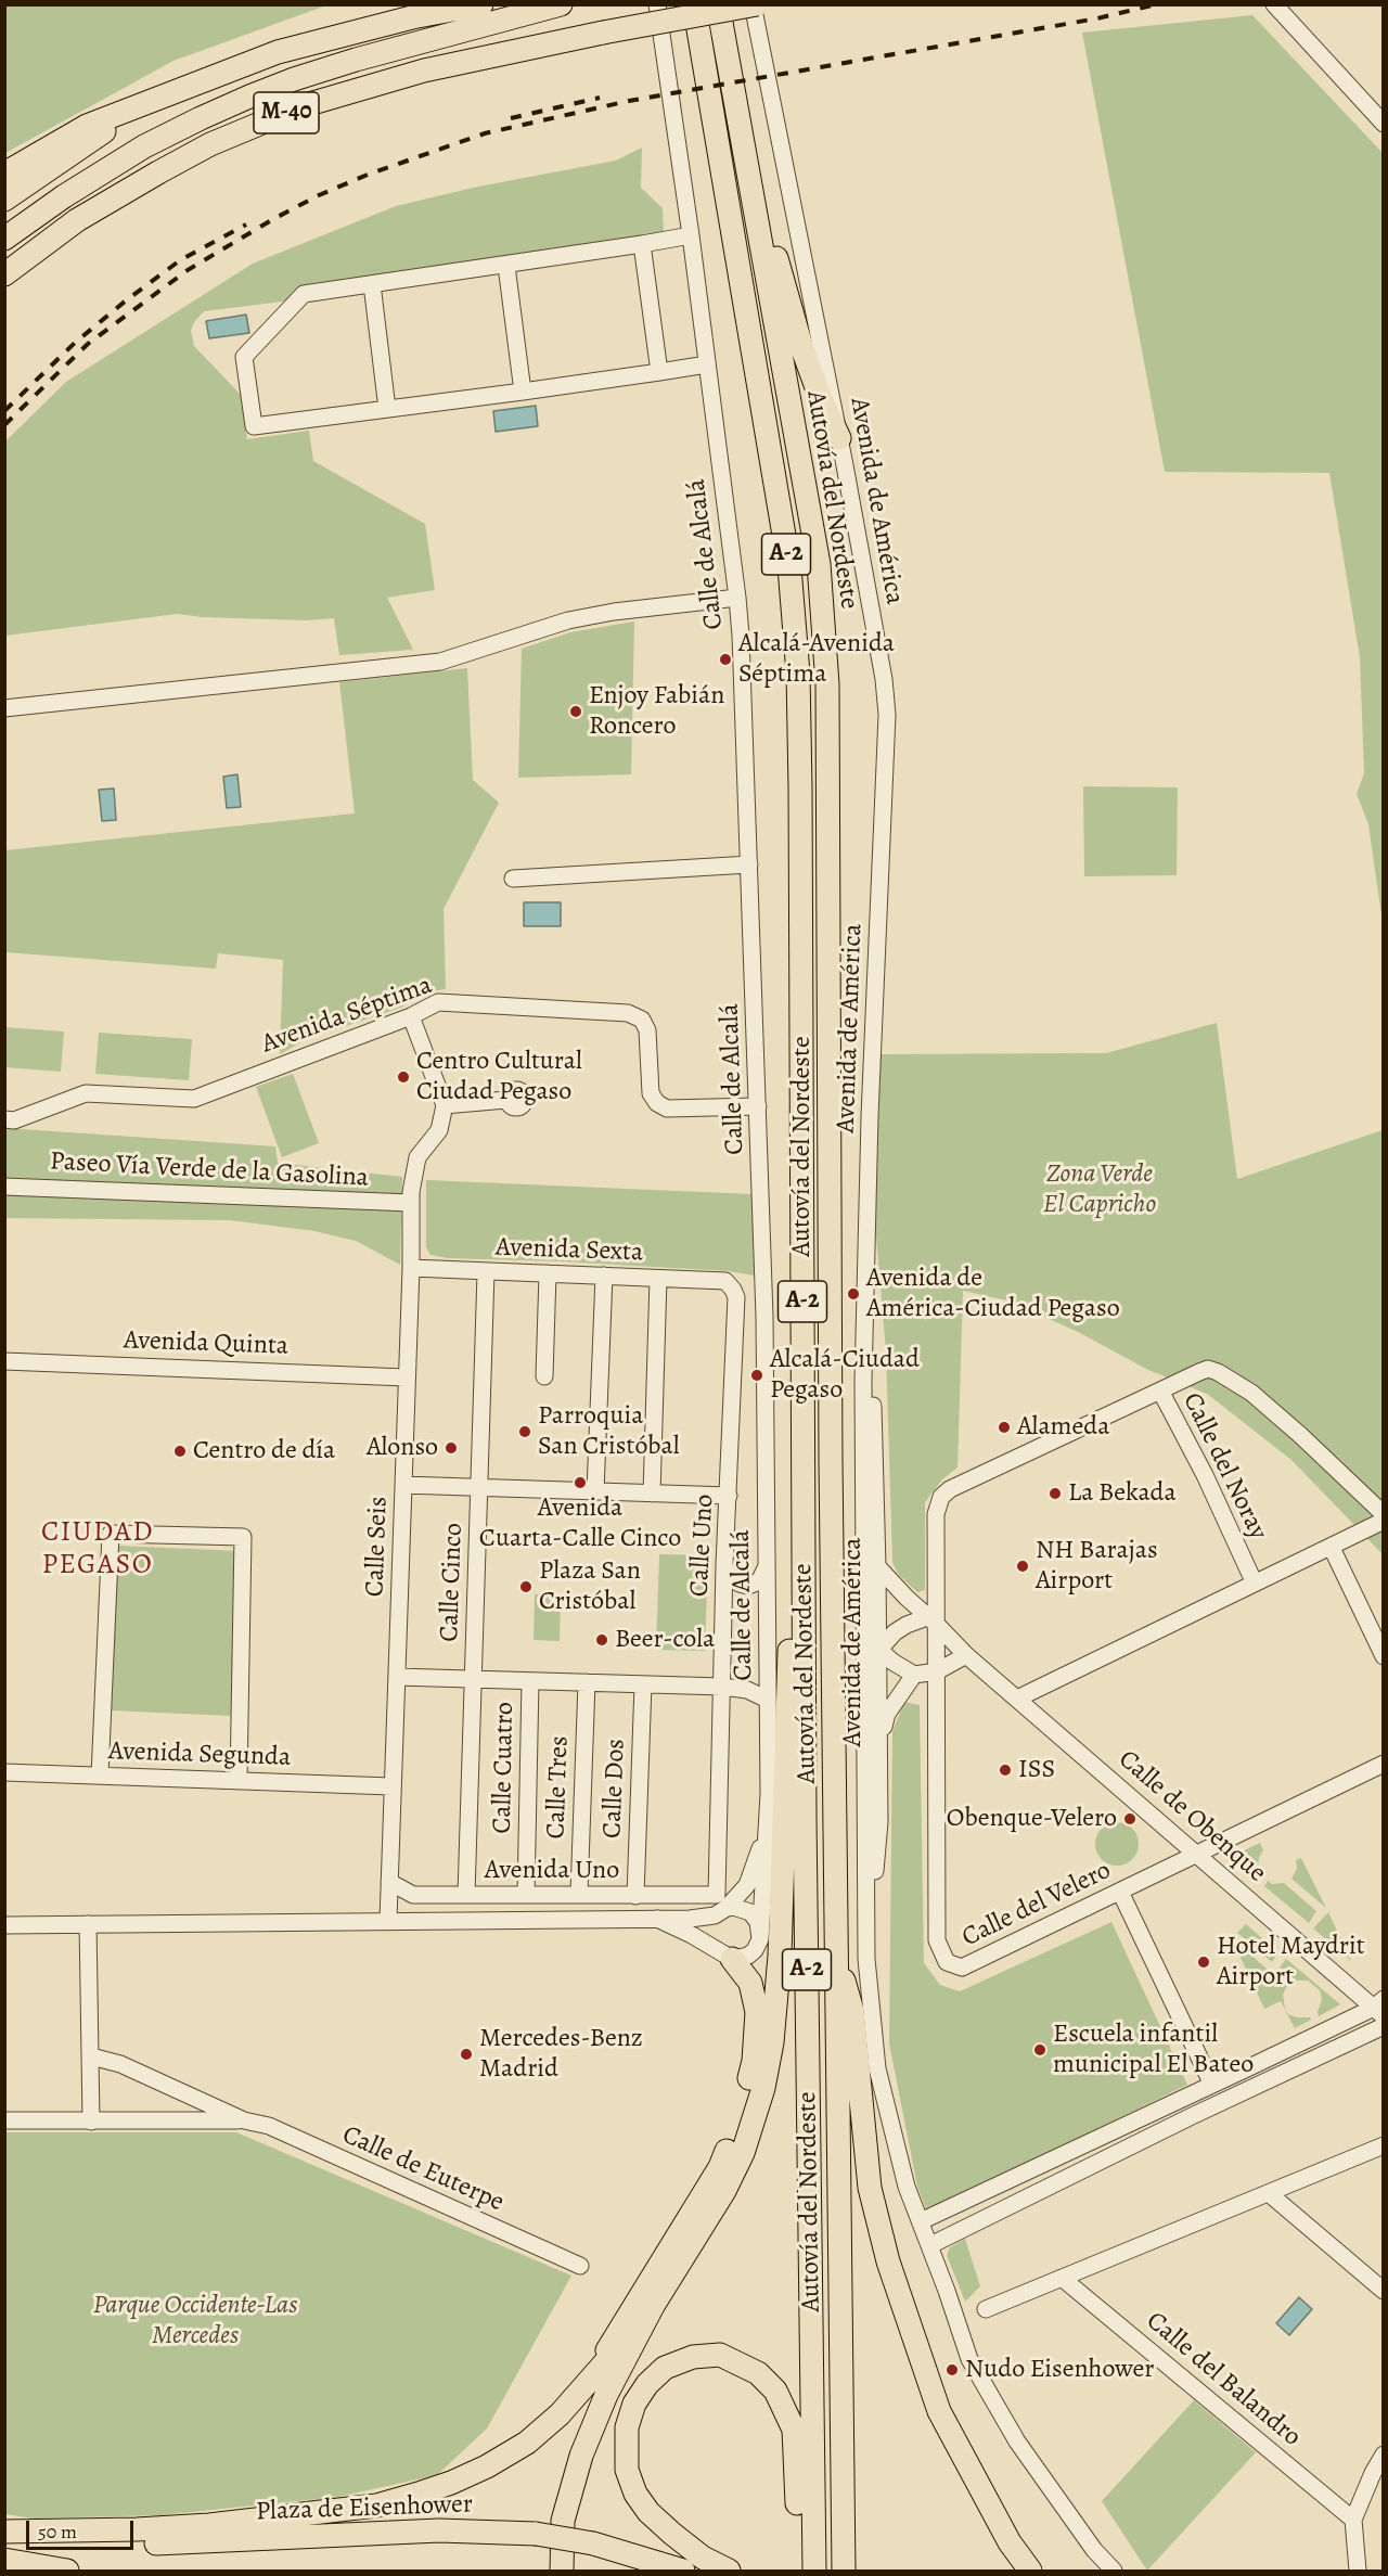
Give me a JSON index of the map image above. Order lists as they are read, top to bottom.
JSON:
{
  "streets": {
    "highway": [
      "M-40",
      "Autovía del Nordeste",
      "A-2",
      "Plaza de Eisenhower"
    ],
    "street": [
      "Avenida de América",
      "Calle de Alcalá",
      "Avenida Séptima",
      "Paseo Vía Verde de la Gasolina",
      "Avenida Sexta",
      "Avenida Quinta",
      "Calle del Noray",
      "Calle Uno",
      "Calle Seis",
      "Calle Cinco",
      "Avenida Segunda",
      "Calle Cuatro",
      "Calle Tres",
      "Calle Dos",
      "Calle de Obenque",
      "Avenida Uno",
      "Calle del Velero",
      "Calle de Euterpe",
      "Calle del Balandro"
    ]
  },
  "crossings": [
    ["M-40", "Autovía del Nordeste"],
    ["M-40", "Avenida de América"],
    ["Avenida de América", "Calle de Obenque"],
    ["Calle de Alcalá", "Avenida Séptima"],
    ["Calle de Alcalá", "Calle Uno"],
    ["Calle de Alcalá", "Avenida Uno"],
    ["Paseo Vía Verde de la Gasolina", "Calle Seis"],
    ["Avenida Sexta", "Calle Uno"],
    ["Avenida Sexta", "Calle Seis"],
    ["Avenida Sexta", "Calle Cinco"],
    ["Avenida Quinta", "Calle Seis"],
    ["Calle del Noray", "Calle de Obenque"],
    ["Calle del Noray", "Calle del Velero"],
    ["Calle Uno", "Avenida Uno"],
    ["Calle Seis", "Avenida Segunda"],
    ["Calle Seis", "Avenida Uno"],
    ["Calle Cinco", "Avenida Uno"],
    ["Calle Cuatro", "Avenida Uno"],
    ["Calle Tres", "Avenida Uno"],
    ["Calle Dos", "Avenida Uno"],
    ["Calle de Obenque", "Calle del Velero"]
  ],
  "districts": ["CIUDAD PEGASO"],
  "parks": ["Zona Verde El Capricho", "Parque Occidente-Las Mercedes"],
  "places": [
    "Alcalá-Avenida Séptima",
    "Enjoy Fabián Roncero",
    "Centro Cultural Ciudad Pegaso",
    "Avenida de América-Ciudad Pegaso",
    "Alcalá-Ciudad Pegaso",
    "Alameda",
    "Parroquia San Cristóbal",
    "Alonso",
    "Centro de día",
    "Avenida Cuarta-Calle Cinco",
    "La Bekada",
    "NH Barajas Airport",
    "Plaza San Cristóbal",
    "Beer-cola",
    "ISS",
    "Obenque-Velero",
    "Hotel Maydrit Airport",
    "Escuela infantil municipal El Bateo",
    "Mercedes-Benz Madrid",
    "Nudo Eisenhower"
  ],
  "scale_bar": "50 m"
}
